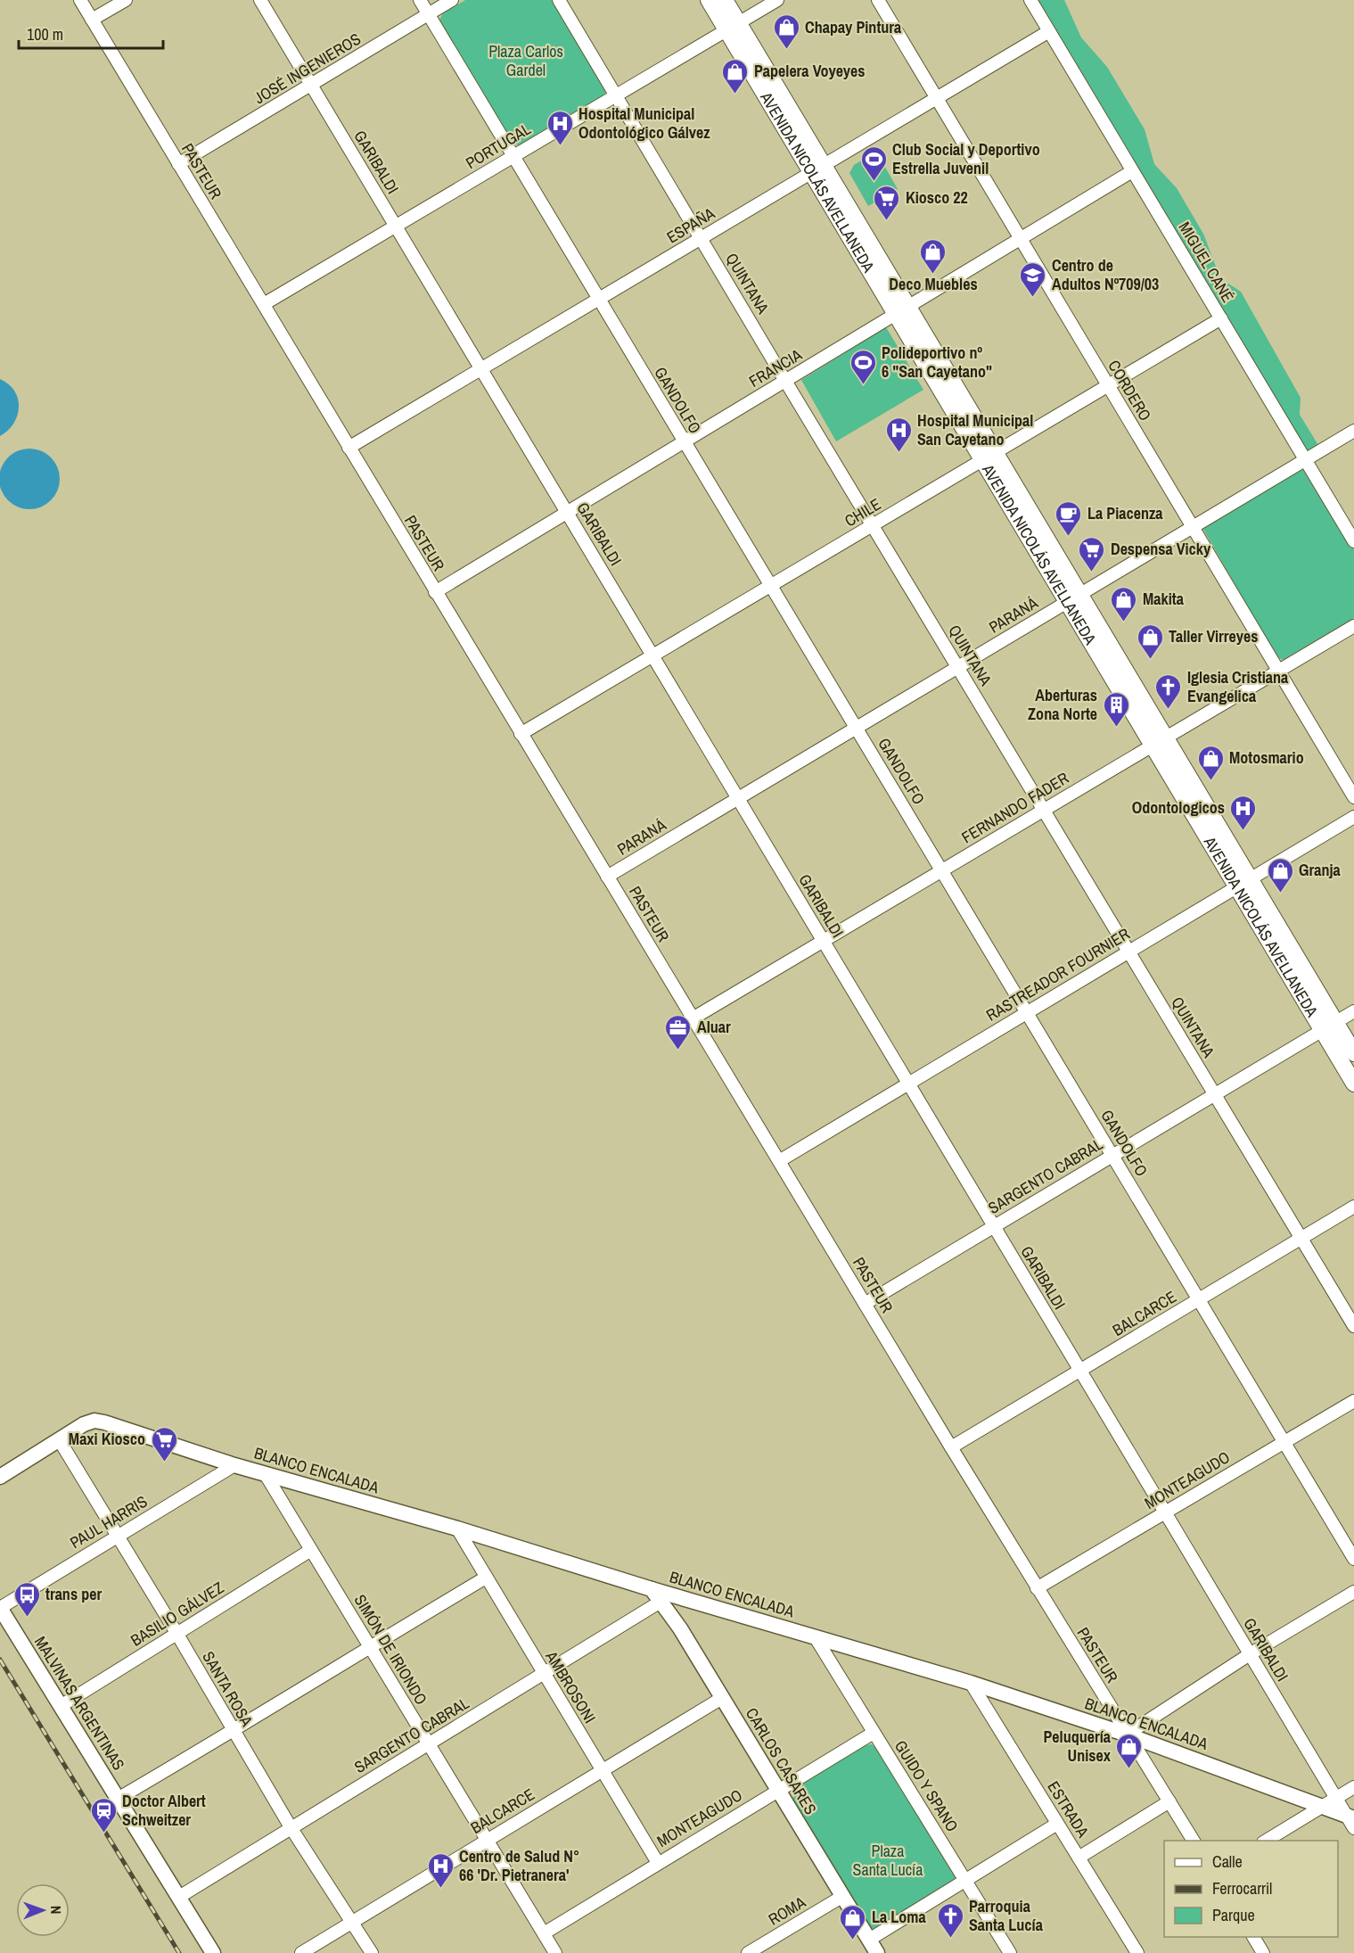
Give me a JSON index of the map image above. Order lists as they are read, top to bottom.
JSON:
{
  "streets": {
    "main road": ["AVENIDA NICOLÁS AVELLANEDA"],
    "street": [
      "JOSÉ INGENIEROS",
      "PORTUGAL",
      "GARIBALDI",
      "PASTEUR",
      "ESPAÑA",
      "MIGUEL CANÉ",
      "QUINTANA",
      "FRANCIA",
      "CORDERO",
      "GANDOLFO",
      "CHILE",
      "PARANÁ",
      "FERNANDO FADER",
      "RASTREADOR FOURNIER",
      "SARGENTO CABRAL",
      "BALCARCE",
      "BLANCO ENCALADA",
      "MONTEAGUDO",
      "PAUL HARRIS",
      "BASILIO GÁLVEZ",
      "SIMÓN DE IRIONDO",
      "AMBROSONI",
      "SANTA ROSA",
      "MALVINAS ARGENTINAS",
      "CARLOS CASARES",
      "GUIDO Y SPANO",
      "ESTRADA",
      "ROMA"
    ]
  },
  "crossings": [
    ["JOSÉ INGENIEROS", "GARIBALDI"],
    ["JOSÉ INGENIEROS", "PASTEUR"],
    ["JOSÉ INGENIEROS", "GANDOLFO"],
    ["PORTUGAL", "GARIBALDI"],
    ["PORTUGAL", "PASTEUR"],
    ["PORTUGAL", "AVENIDA NICOLÁS AVELLANEDA"],
    ["PORTUGAL", "QUINTANA"],
    ["PORTUGAL", "GANDOLFO"],
    ["GARIBALDI", "ESPAÑA"],
    ["GARIBALDI", "FRANCIA"],
    ["GARIBALDI", "CHILE"],
    ["GARIBALDI", "PARANÁ"],
    ["GARIBALDI", "FERNANDO FADER"],
    ["GARIBALDI", "RASTREADOR FOURNIER"],
    ["GARIBALDI", "SARGENTO CABRAL"],
    ["GARIBALDI", "BALCARCE"],
    ["GARIBALDI", "BLANCO ENCALADA"],
    ["GARIBALDI", "MONTEAGUDO"],
    ["PASTEUR", "ESPAÑA"],
    ["PASTEUR", "FRANCIA"],
    ["PASTEUR", "CHILE"],
    ["PASTEUR", "PARANÁ"],
    ["PASTEUR", "FERNANDO FADER"],
    ["PASTEUR", "RASTREADOR FOURNIER"],
    ["PASTEUR", "SARGENTO CABRAL"],
    ["PASTEUR", "BALCARCE"],
    ["PASTEUR", "BLANCO ENCALADA"],
    ["PASTEUR", "MONTEAGUDO"],
    ["AVENIDA NICOLÁS AVELLANEDA", "ESPAÑA"],
    ["AVENIDA NICOLÁS AVELLANEDA", "FRANCIA"],
    ["AVENIDA NICOLÁS AVELLANEDA", "CHILE"],
    ["AVENIDA NICOLÁS AVELLANEDA", "PARANÁ"],
    ["AVENIDA NICOLÁS AVELLANEDA", "FERNANDO FADER"],
    ["AVENIDA NICOLÁS AVELLANEDA", "RASTREADOR FOURNIER"],
    ["AVENIDA NICOLÁS AVELLANEDA", "SARGENTO CABRAL"],
    ["ESPAÑA", "MIGUEL CANÉ"],
    ["ESPAÑA", "QUINTANA"],
    ["ESPAÑA", "CORDERO"],
    ["ESPAÑA", "GANDOLFO"],
    ["MIGUEL CANÉ", "FRANCIA"],
    ["MIGUEL CANÉ", "CHILE"],
    ["MIGUEL CANÉ", "PARANÁ"],
    ["QUINTANA", "FRANCIA"],
    ["QUINTANA", "CHILE"],
    ["QUINTANA", "PARANÁ"],
    ["QUINTANA", "FERNANDO FADER"],
    ["QUINTANA", "RASTREADOR FOURNIER"],
    ["QUINTANA", "SARGENTO CABRAL"],
    ["QUINTANA", "BALCARCE"],
    ["FRANCIA", "CORDERO"],
    ["FRANCIA", "GANDOLFO"],
    ["CORDERO", "CHILE"],
    ["CORDERO", "PARANÁ"],
    ["CORDERO", "FERNANDO FADER"],
    ["GANDOLFO", "CHILE"],
    ["GANDOLFO", "PARANÁ"],
    ["GANDOLFO", "FERNANDO FADER"],
    ["GANDOLFO", "RASTREADOR FOURNIER"],
    ["GANDOLFO", "SARGENTO CABRAL"],
    ["GANDOLFO", "BALCARCE"],
    ["GANDOLFO", "MONTEAGUDO"],
    ["SARGENTO CABRAL", "SIMÓN DE IRIONDO"],
    ["SARGENTO CABRAL", "AMBROSONI"],
    ["SARGENTO CABRAL", "SANTA ROSA"],
    ["SARGENTO CABRAL", "MALVINAS ARGENTINAS"],
    ["SARGENTO CABRAL", "CARLOS CASARES"],
    ["BALCARCE", "SIMÓN DE IRIONDO"],
    ["BALCARCE", "AMBROSONI"],
    ["BALCARCE", "SANTA ROSA"],
    ["BALCARCE", "CARLOS CASARES"],
    ["BLANCO ENCALADA", "PAUL HARRIS"],
    ["BLANCO ENCALADA", "SIMÓN DE IRIONDO"],
    ["BLANCO ENCALADA", "AMBROSONI"],
    ["BLANCO ENCALADA", "SANTA ROSA"],
    ["BLANCO ENCALADA", "CARLOS CASARES"],
    ["BLANCO ENCALADA", "GUIDO Y SPANO"],
    ["BLANCO ENCALADA", "ESTRADA"],
    ["MONTEAGUDO", "SIMÓN DE IRIONDO"],
    ["MONTEAGUDO", "AMBROSONI"],
    ["MONTEAGUDO", "CARLOS CASARES"],
    ["MONTEAGUDO", "GUIDO Y SPANO"],
    ["PAUL HARRIS", "SANTA ROSA"],
    ["PAUL HARRIS", "MALVINAS ARGENTINAS"],
    ["BASILIO GÁLVEZ", "SIMÓN DE IRIONDO"],
    ["BASILIO GÁLVEZ", "SANTA ROSA"],
    ["BASILIO GÁLVEZ", "MALVINAS ARGENTINAS"],
    ["CARLOS CASARES", "ROMA"]
  ],
  "parks": ["Plaza Carlos Gardel", "Plaza Santa Lucía"],
  "places": {
    "shop": [
      "Chapay Pintura",
      "Papelera Voyeyes",
      "Deco Muebles",
      "Makita",
      "Taller Virreyes",
      "Motosmario",
      "Granja",
      "Peluquería Unisex",
      "La Loma"
    ],
    "hospital": [
      "Hospital Municipal Odontológico Gálvez",
      "Hospital Municipal San Cayetano",
      "Odontologicos",
      "Centro de Salud N° 66 'Dr. Pietranera'"
    ],
    "sports": ["Club Social y Deportivo Estrella Juvenil", "Polideportivo nº 6 \"San Cayetano\""],
    "supermarket": ["Kiosco 22", "Despensa Vicky", "Maxi Kiosco"],
    "school or university": ["Centro de Adultos Nº709/03"],
    "cafe": ["La Piacenza"],
    "church": ["Iglesia Cristiana Evangelica", "Parroquia Santa Lucía"],
    "building": ["Aberturas Zona Norte"],
    "office": ["Aluar"],
    "bus stop": ["trans per"],
    "station": ["Doctor Albert Schweitzer"]
  },
  "legend": ["Calle", "Ferrocarril", "Parque"],
  "scale_bar": "100 m",
  "north": "right"
}
